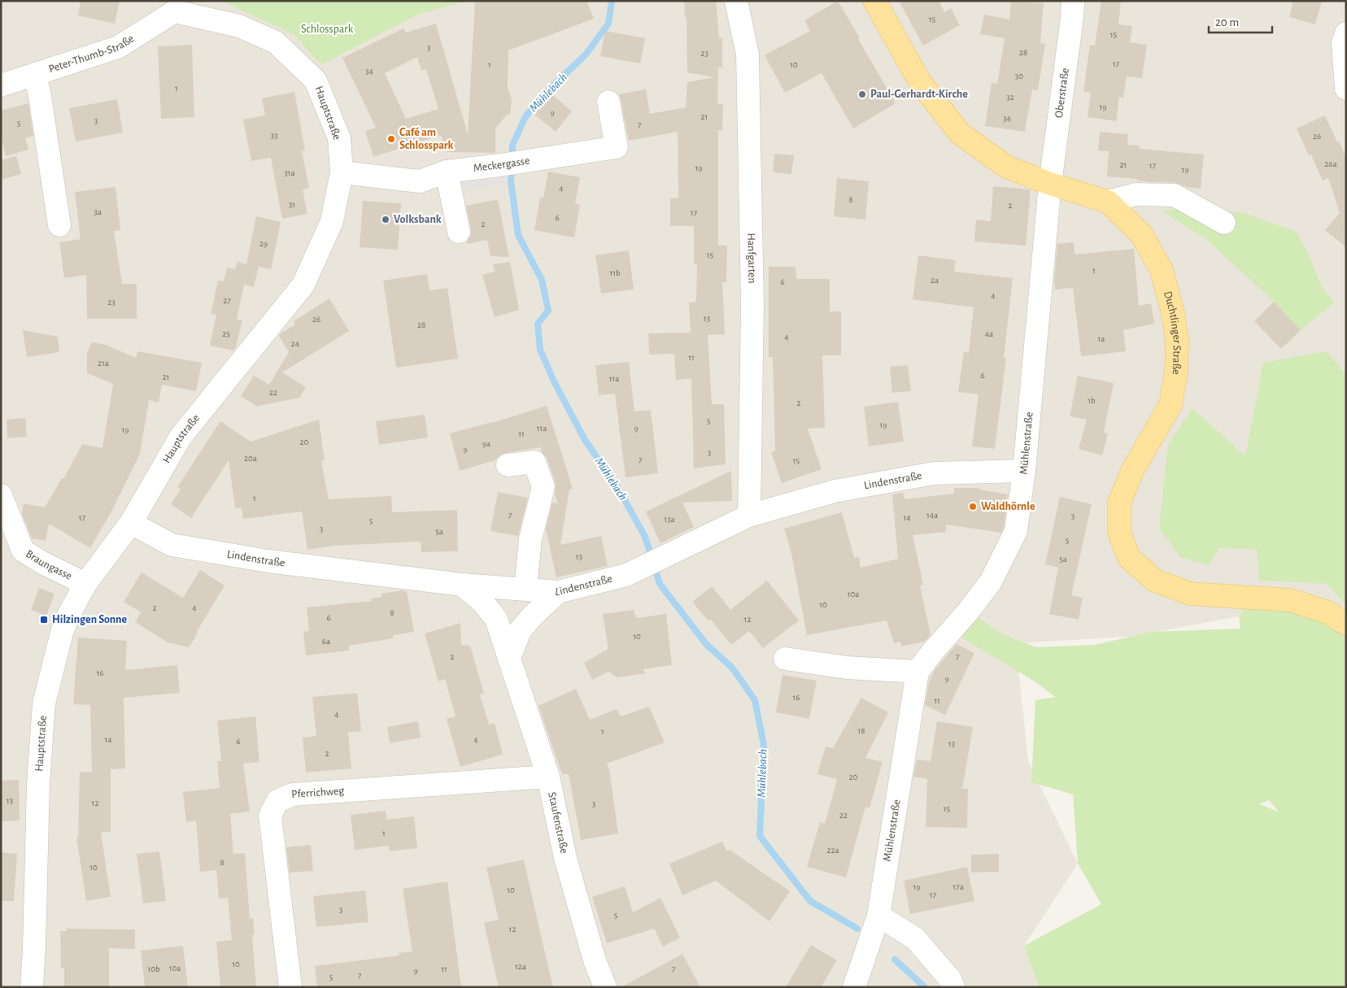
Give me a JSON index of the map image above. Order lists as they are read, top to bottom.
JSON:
{
  "streets": {
    "main road": ["Duchtlinger Straße"],
    "street": [
      "Peter-Thumb-Straße",
      "Oberstraße",
      "Hauptstraße",
      "Meckergasse",
      "Hanfgarten",
      "Mühlenstraße",
      "Lindenstraße",
      "Braungasse",
      "Pferrichweg",
      "Staufenstraße"
    ]
  },
  "crossings": [
    ["Peter-Thumb-Straße", "Hauptstraße"],
    ["Oberstraße", "Duchtlinger Straße"],
    ["Oberstraße", "Mühlenstraße"],
    ["Hauptstraße", "Meckergasse"],
    ["Hauptstraße", "Lindenstraße"],
    ["Hauptstraße", "Braungasse"],
    ["Hanfgarten", "Lindenstraße"],
    ["Duchtlinger Straße", "Mühlenstraße"],
    ["Mühlenstraße", "Lindenstraße"],
    ["Lindenstraße", "Staufenstraße"],
    ["Pferrichweg", "Staufenstraße"]
  ],
  "water": ["Mühlebach"],
  "parks": ["Schlosspark"],
  "places": {
    "other": [
      "Paul-Gerhardt-Kirche",
      "Café am Schlosspark",
      "Volksbank",
      "Waldhörnle"
    ],
    "transit": ["Hilzingen Sonne"]
  },
  "house_numbers": [
    "15",
    "15",
    "3",
    "28",
    "23",
    "17",
    "1",
    "10",
    "34",
    "30",
    "1",
    "32",
    "19",
    "9",
    "21",
    "34",
    "3",
    "5",
    "7",
    "33",
    "26",
    "26a",
    "21",
    "17",
    "19",
    "19",
    "31a",
    "4",
    "8",
    "31",
    "2",
    "3a",
    "17",
    "6",
    "2",
    "29",
    "15",
    "1",
    "11b",
    "2a",
    "6",
    "4",
    "27",
    "23",
    "13",
    "26",
    "28",
    "25",
    "4a",
    "4",
    "1a",
    "24",
    "11",
    "21a",
    "6",
    "21",
    "11a",
    "22",
    "1b",
    "2",
    "5",
    "19",
    "11a",
    "9",
    "19",
    "11",
    "20",
    "9a",
    "9",
    "3",
    "20a",
    "7",
    "15",
    "1",
    "7",
    "14a",
    "3",
    "17",
    "14",
    "13a",
    "5",
    "3",
    "5a",
    "5",
    "13",
    "5a",
    "10a",
    "10",
    "2",
    "4",
    "8",
    "6",
    "12",
    "10",
    "6a",
    "2",
    "7",
    "16",
    "9",
    "16",
    "11",
    "4",
    "18",
    "1",
    "14",
    "4",
    "6",
    "13",
    "2",
    "20",
    "13",
    "12",
    "3",
    "15",
    "22",
    "1",
    "22a",
    "8",
    "10",
    "19",
    "17a",
    "10",
    "17",
    "3",
    "5",
    "12",
    "10",
    "12a",
    "10a",
    "10b",
    "11",
    "7",
    "9",
    "7",
    "5"
  ],
  "scale_bar": "20 m"
}
